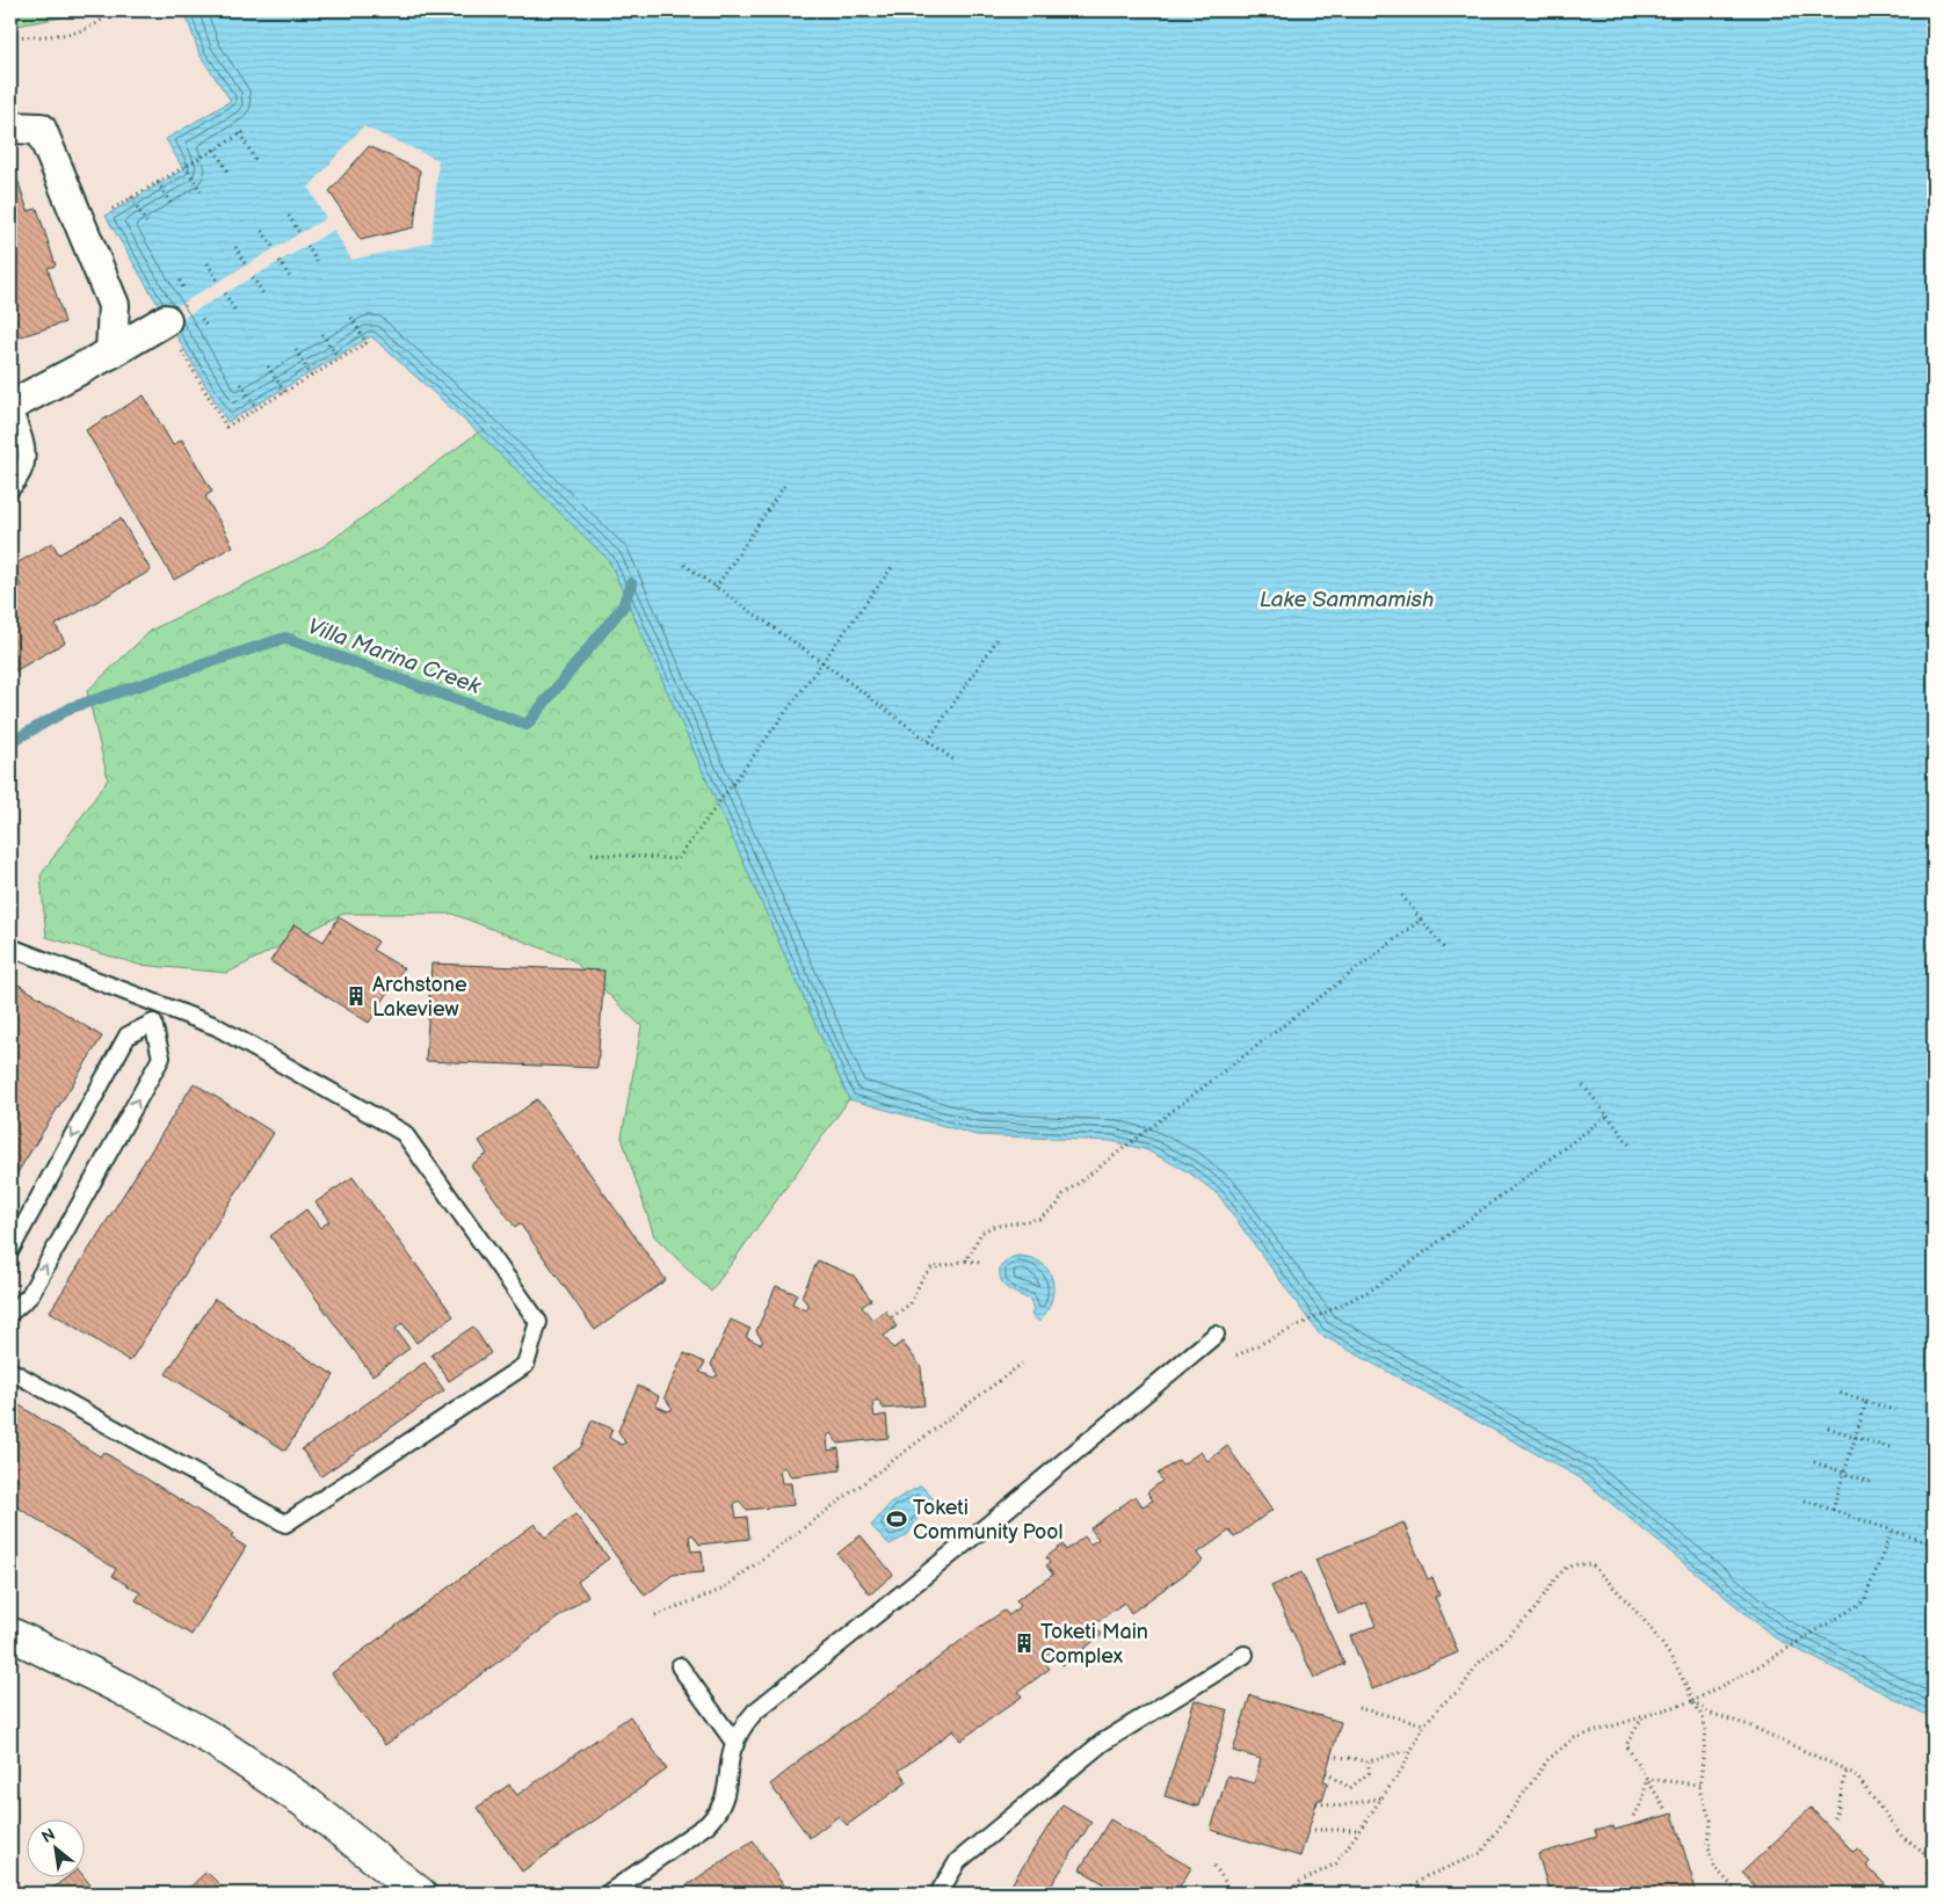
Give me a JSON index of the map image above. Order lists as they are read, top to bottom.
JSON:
{
  "water": ["Lake Sammamish", "Villa Marina Creek"],
  "places": {
    "building": ["Archstone Lakeview", "Toketi Main Complex"],
    "sports": ["Toketi Community Pool"]
  },
  "north": "top left"
}
